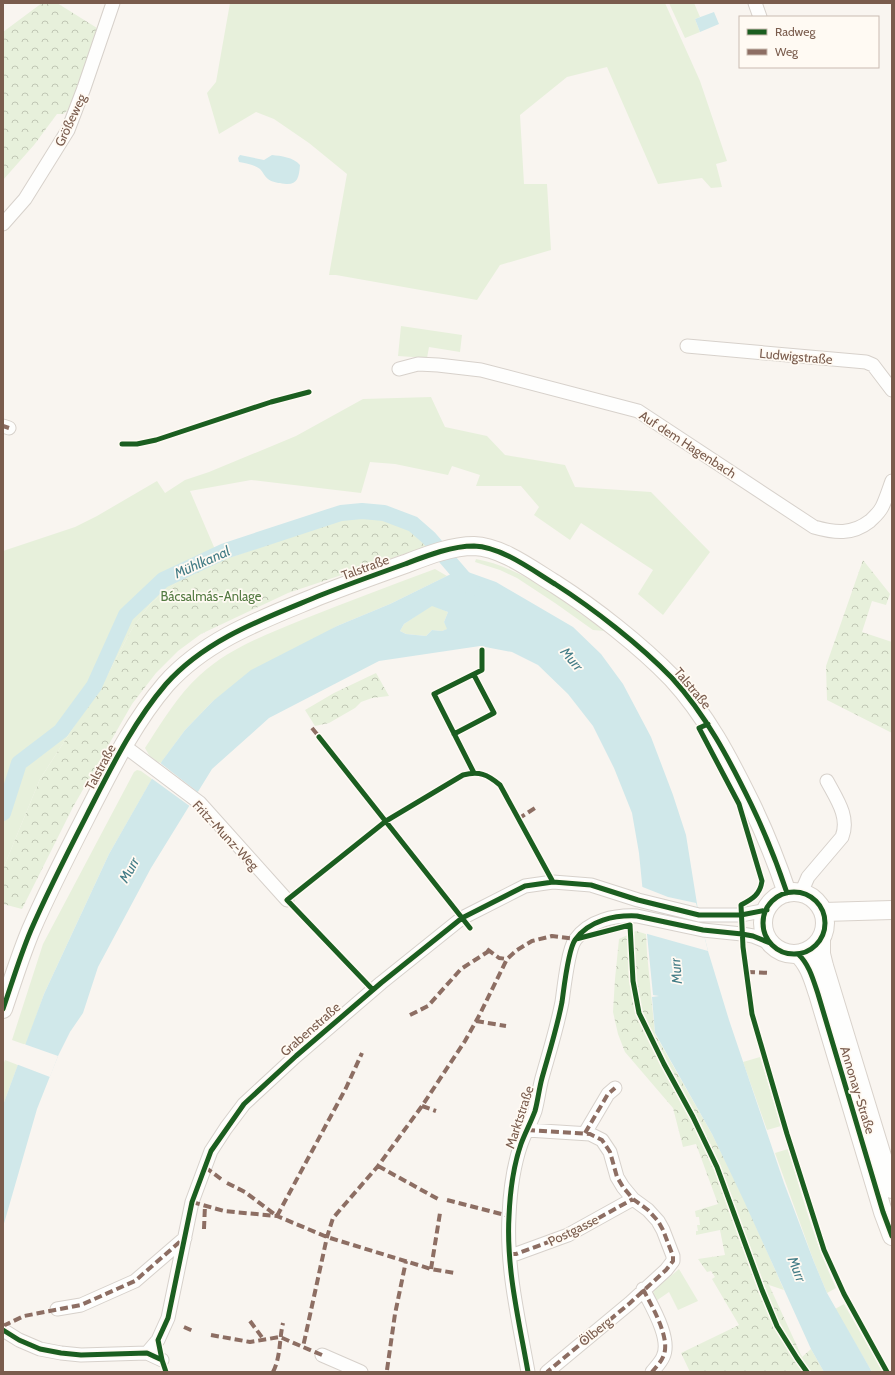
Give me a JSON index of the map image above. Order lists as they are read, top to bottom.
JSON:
{
  "streets": {
    "street": [
      "Größeweg",
      "Ludwigstraße",
      "Auf dem Hagenbach",
      "Talstraße",
      "Fritz-Munz-Weg",
      "Grabenstraße",
      "Annonay-Straße",
      "Marktstraße",
      "Postgasse",
      "Ölberg"
    ]
  },
  "crossings": [
    ["Talstraße", "Fritz-Munz-Weg"],
    ["Talstraße", "Grabenstraße"],
    ["Talstraße", "Annonay-Straße"],
    ["Talstraße", "Marktstraße"],
    ["Grabenstraße", "Annonay-Straße"],
    ["Grabenstraße", "Marktstraße"],
    ["Annonay-Straße", "Marktstraße"],
    ["Marktstraße", "Postgasse"],
    ["Marktstraße", "Ölberg"],
    ["Postgasse", "Ölberg"]
  ],
  "water": ["Mühlkanal", "Murr"],
  "parks": ["Bácsalmás-Anlage"],
  "legend": ["Radweg", "Weg"]
}
